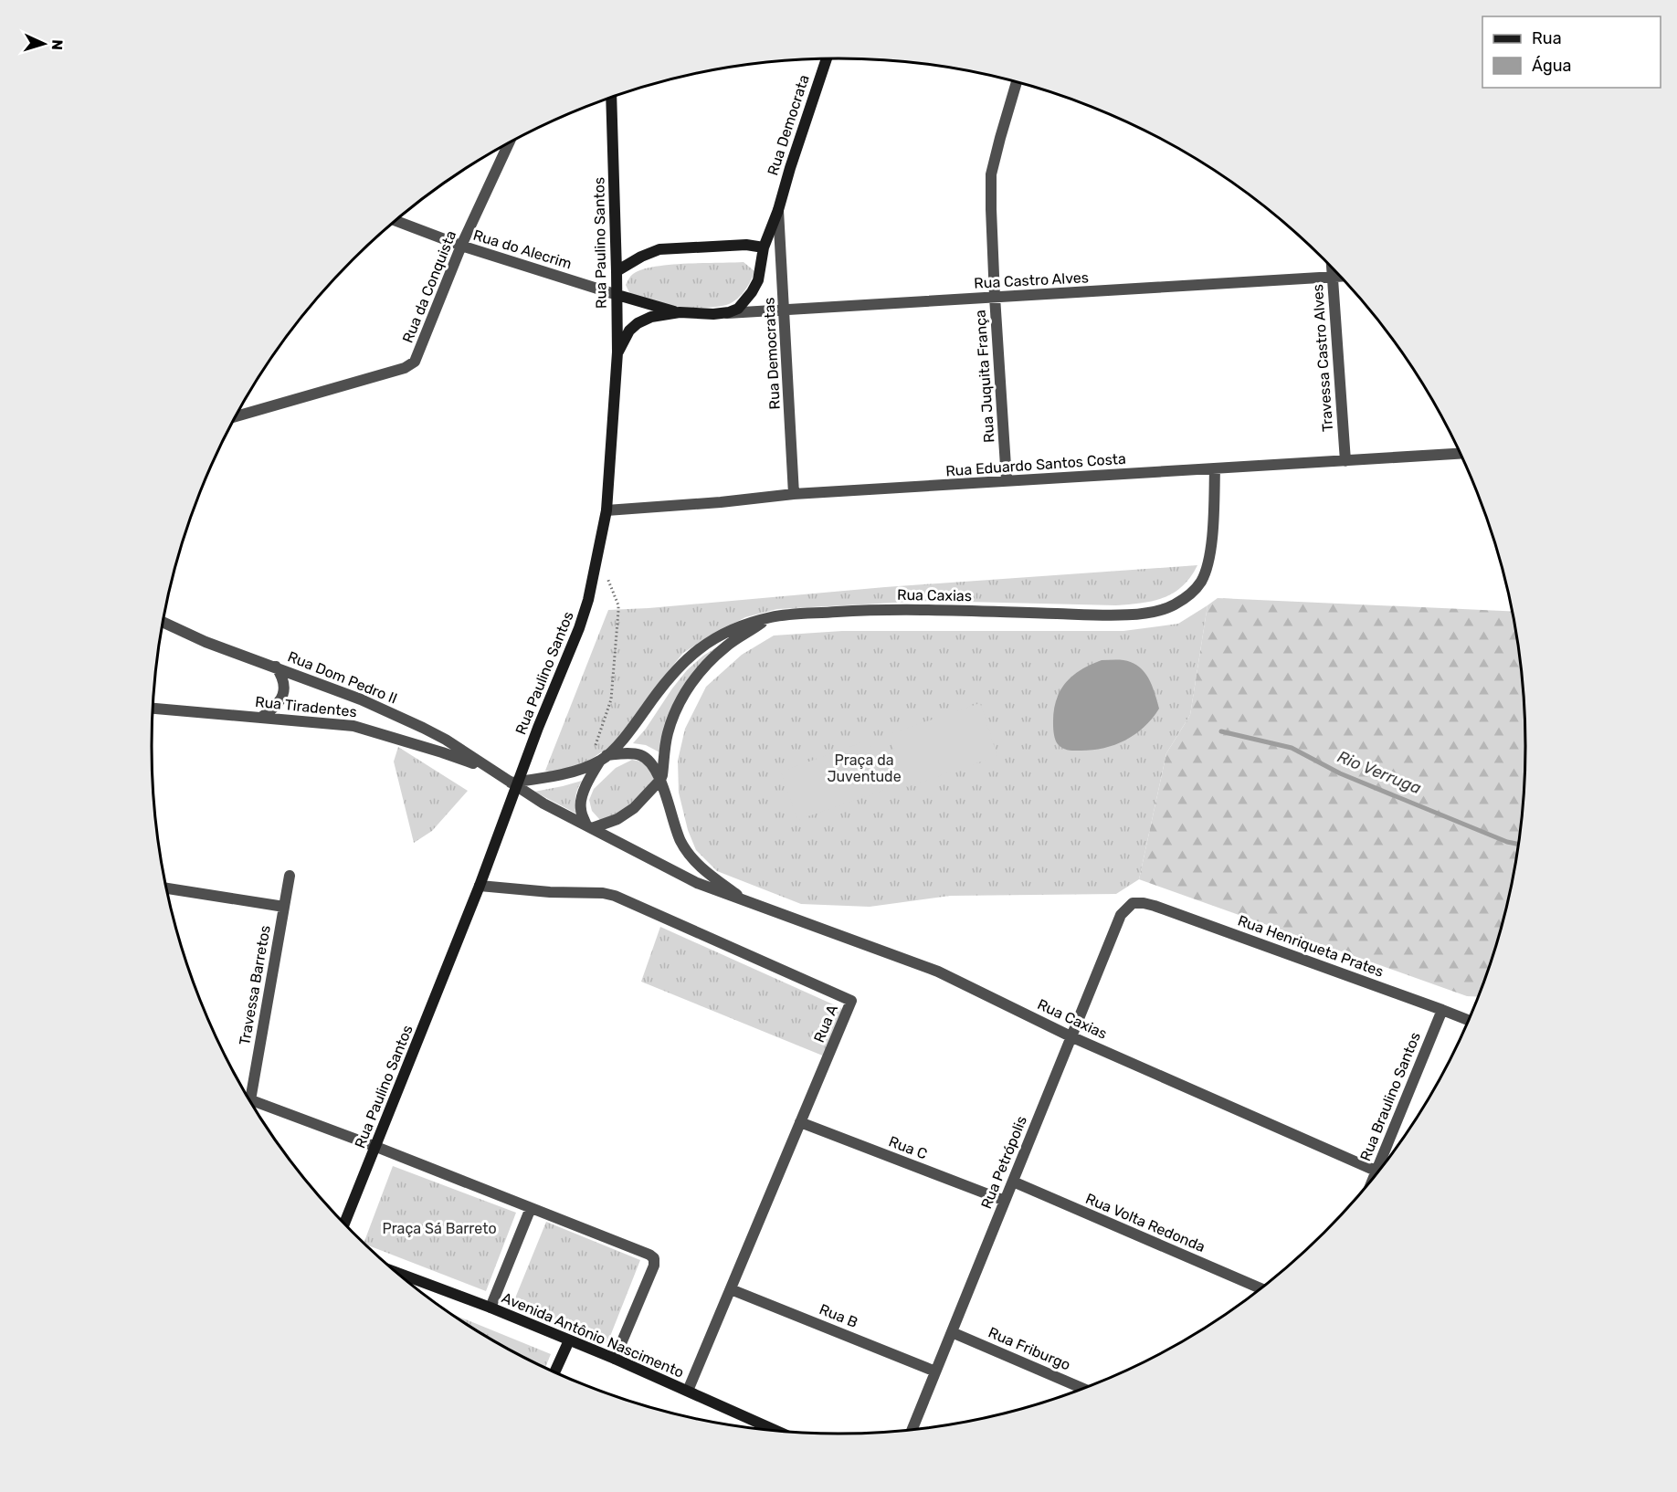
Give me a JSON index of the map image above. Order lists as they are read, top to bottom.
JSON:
{
  "streets": {
    "main road": ["Rua Democrata", "Rua Paulino Santos", "Avenida Antônio Nascimento"],
    "street": [
      "Rua do Alecrim",
      "Rua Castro Alves",
      "Rua da Conquista",
      "Rua Democratas",
      "Travessa Castro Alves",
      "Rua Juquita França",
      "Rua Eduardo Santos Costa",
      "Rua Caxias",
      "Rua Dom Pedro II",
      "Rua Tiradentes",
      "Rua Henriqueta Prates",
      "Travessa Barretos",
      "Rua A",
      "Rua Braulino Santos",
      "Rua C",
      "Rua Petrópolis",
      "Rua Volta Redonda",
      "Rua B",
      "Rua Friburgo"
    ]
  },
  "crossings": [
    ["Rua Democrata", "Rua Castro Alves"],
    ["Rua Democrata", "Rua Democratas"],
    ["Rua Paulino Santos", "Rua do Alecrim"],
    ["Rua Paulino Santos", "Rua Eduardo Santos Costa"],
    ["Rua Paulino Santos", "Rua A"],
    ["Rua do Alecrim", "Rua da Conquista"],
    ["Rua Castro Alves", "Rua Democratas"],
    ["Rua Castro Alves", "Travessa Castro Alves"],
    ["Rua Castro Alves", "Rua Juquita França"],
    ["Rua Democratas", "Rua Eduardo Santos Costa"],
    ["Travessa Castro Alves", "Rua Eduardo Santos Costa"],
    ["Rua Juquita França", "Rua Eduardo Santos Costa"],
    ["Rua Eduardo Santos Costa", "Rua Caxias"],
    ["Rua Caxias", "Rua Dom Pedro II"],
    ["Rua Caxias", "Rua Petrópolis"],
    ["Rua Dom Pedro II", "Rua Tiradentes"],
    ["Rua Henriqueta Prates", "Rua Braulino Santos"],
    ["Rua Henriqueta Prates", "Rua Petrópolis"],
    ["Rua A", "Rua C"],
    ["Rua A", "Rua B"],
    ["Rua A", "Avenida Antônio Nascimento"],
    ["Rua C", "Rua Petrópolis"],
    ["Rua Petrópolis", "Rua Volta Redonda"],
    ["Rua Petrópolis", "Rua B"],
    ["Rua Petrópolis", "Rua Friburgo"]
  ],
  "water": ["Rio Verruga"],
  "parks": ["Praça da Juventude", "Praça Sá Barreto"],
  "legend": ["Rua", "Água"],
  "north": "right"
}
